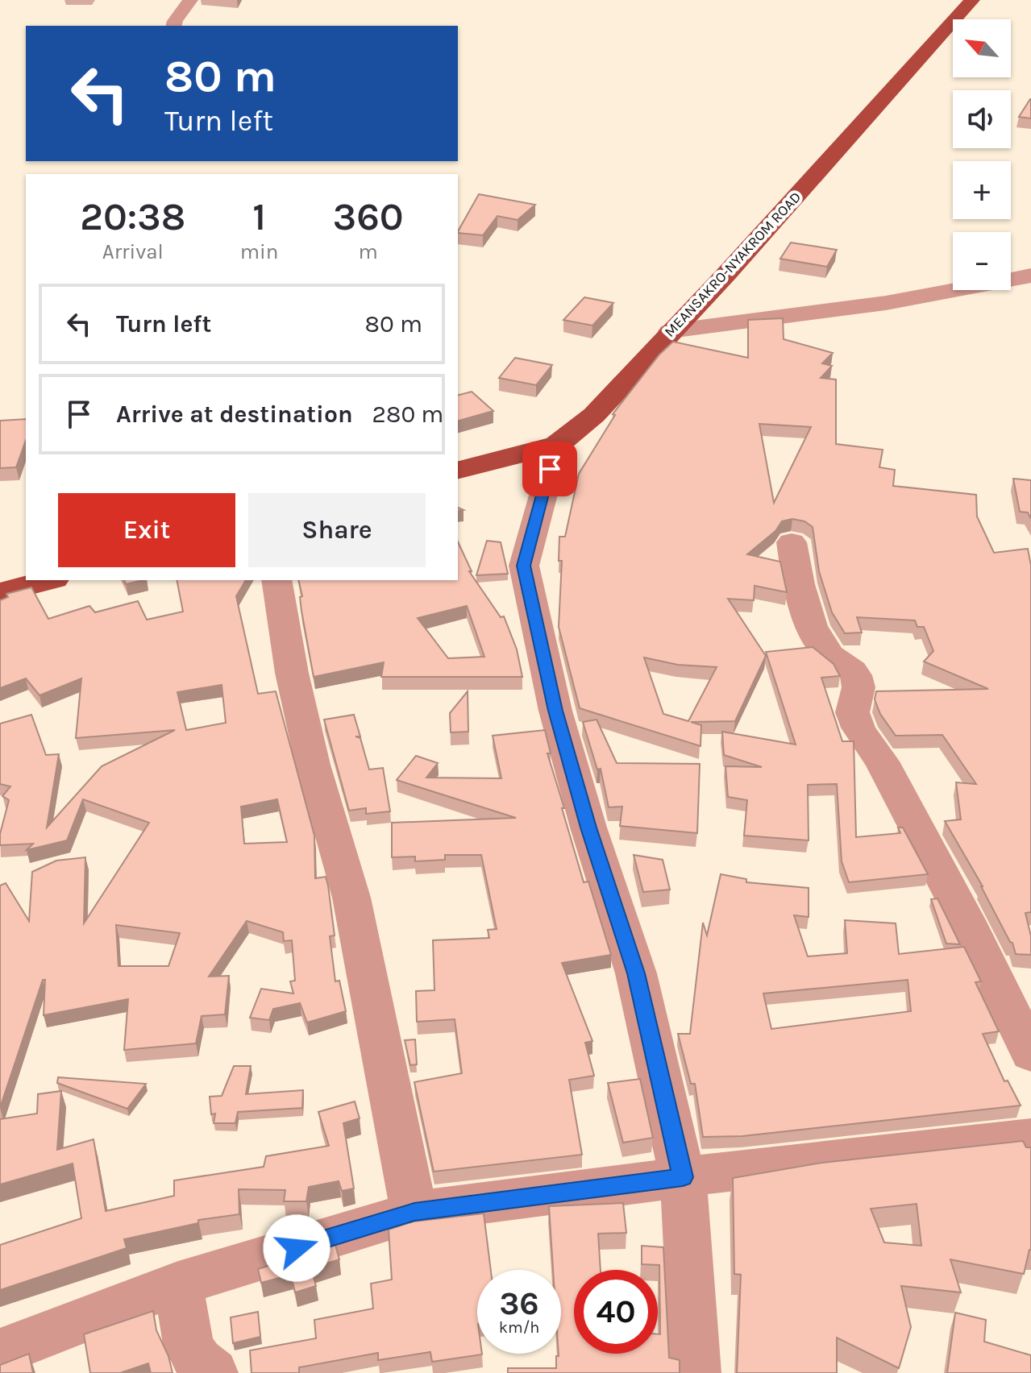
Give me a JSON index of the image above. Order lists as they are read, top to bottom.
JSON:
{
  "streets": {
    "main road": ["MEANSAKRO-NYAKROM ROAD"]
  },
  "north": "top left",
  "page": {
    "map_buttons": ["+", "−"],
    "turn": ["80 m", "Turn left"],
    "eta": [
      "20:38",
      "Arrival",
      "1",
      "min",
      "360",
      "m"
    ],
    "list": [
      {
        "name": "Turn left",
        "value": "80 m"
      },
      {
        "name": "Arrive at destination",
        "value": "280 m"
      }
    ],
    "buttons": ["Exit", "Share"],
    "speed": "36 km/h",
    "limit": "40"
  }
}
